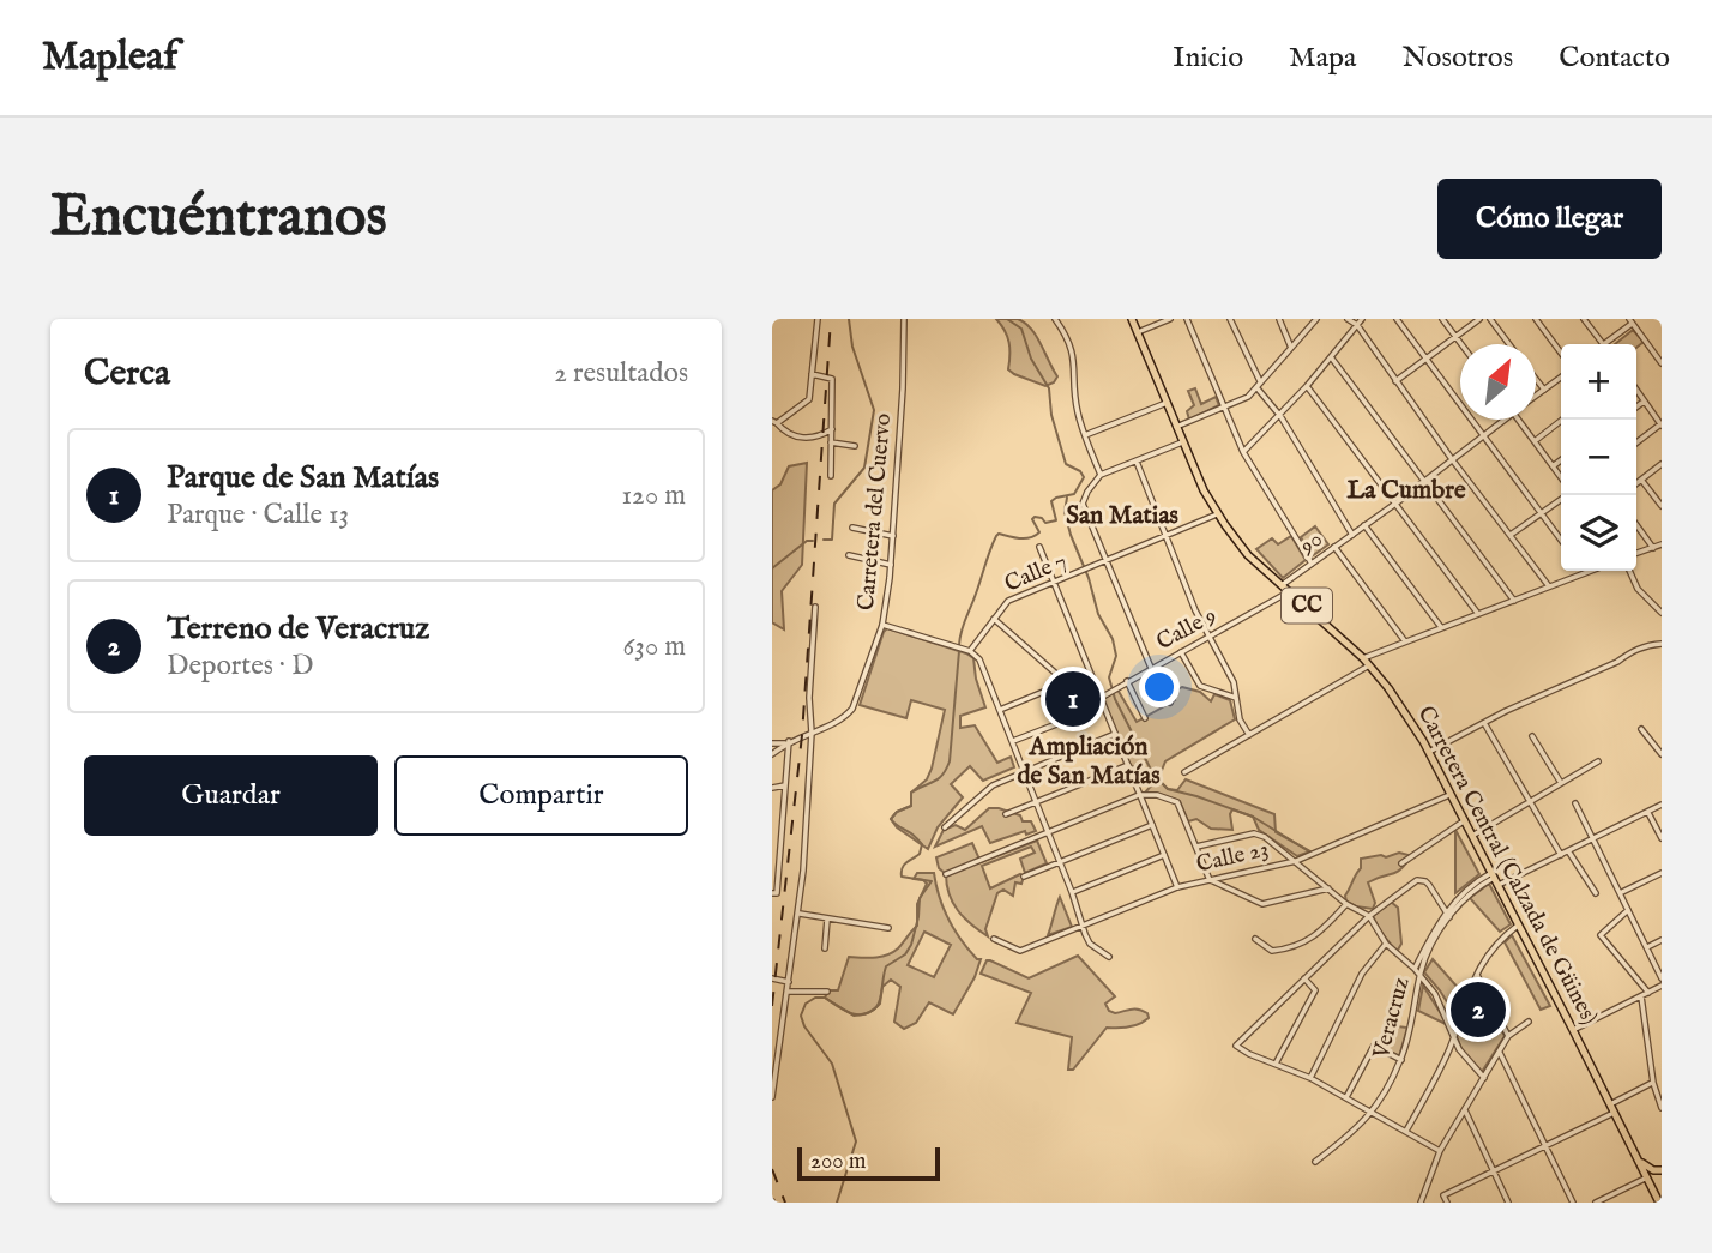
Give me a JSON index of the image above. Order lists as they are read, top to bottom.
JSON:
{
  "streets": {
    "main road": ["CC", "Carretera Central (Calzada de Güines)"],
    "street": [
      "Carretera del Cuervo",
      "90",
      "Calle 7",
      "Calle 9",
      "Calle 23",
      "Veracruz"
    ]
  },
  "crossings": [
    ["90", "Carretera Central (Calzada de Güines)"],
    ["Calle 7", "Carretera Central (Calzada de Güines)"],
    ["Calle 9", "Carretera Central (Calzada de Güines)"],
    ["Calle 23", "Carretera Central (Calzada de Güines)"],
    ["Carretera Central (Calzada de Güines)", "Veracruz"]
  ],
  "districts": ["La Cumbre", "San Matias", "Ampliación de San Matías"],
  "scale_bar": "200 m",
  "north": "top right",
  "page": {
    "header": "Mapleaf",
    "nav": [
      "Inicio",
      "Mapa",
      "Nosotros",
      "Contacto"
    ],
    "buttons": [
      "Cómo llegar",
      ["Guardar", "Compartir"]
    ],
    "title": "Encuéntranos",
    "heading": ["Cerca", "2 resultados"],
    "map_buttons": ["+", "−"],
    "list": [
      {
        "mark": "1",
        "name": "Parque de San Matías",
        "note": "Parque · Calle 13",
        "value": "120 m"
      },
      {
        "mark": "2",
        "name": "Terreno de Veracruz",
        "note": "Deportes · D",
        "value": "630 m"
      }
    ],
    "pins": ["1", "2"],
    "scale": "200 m"
  }
}
